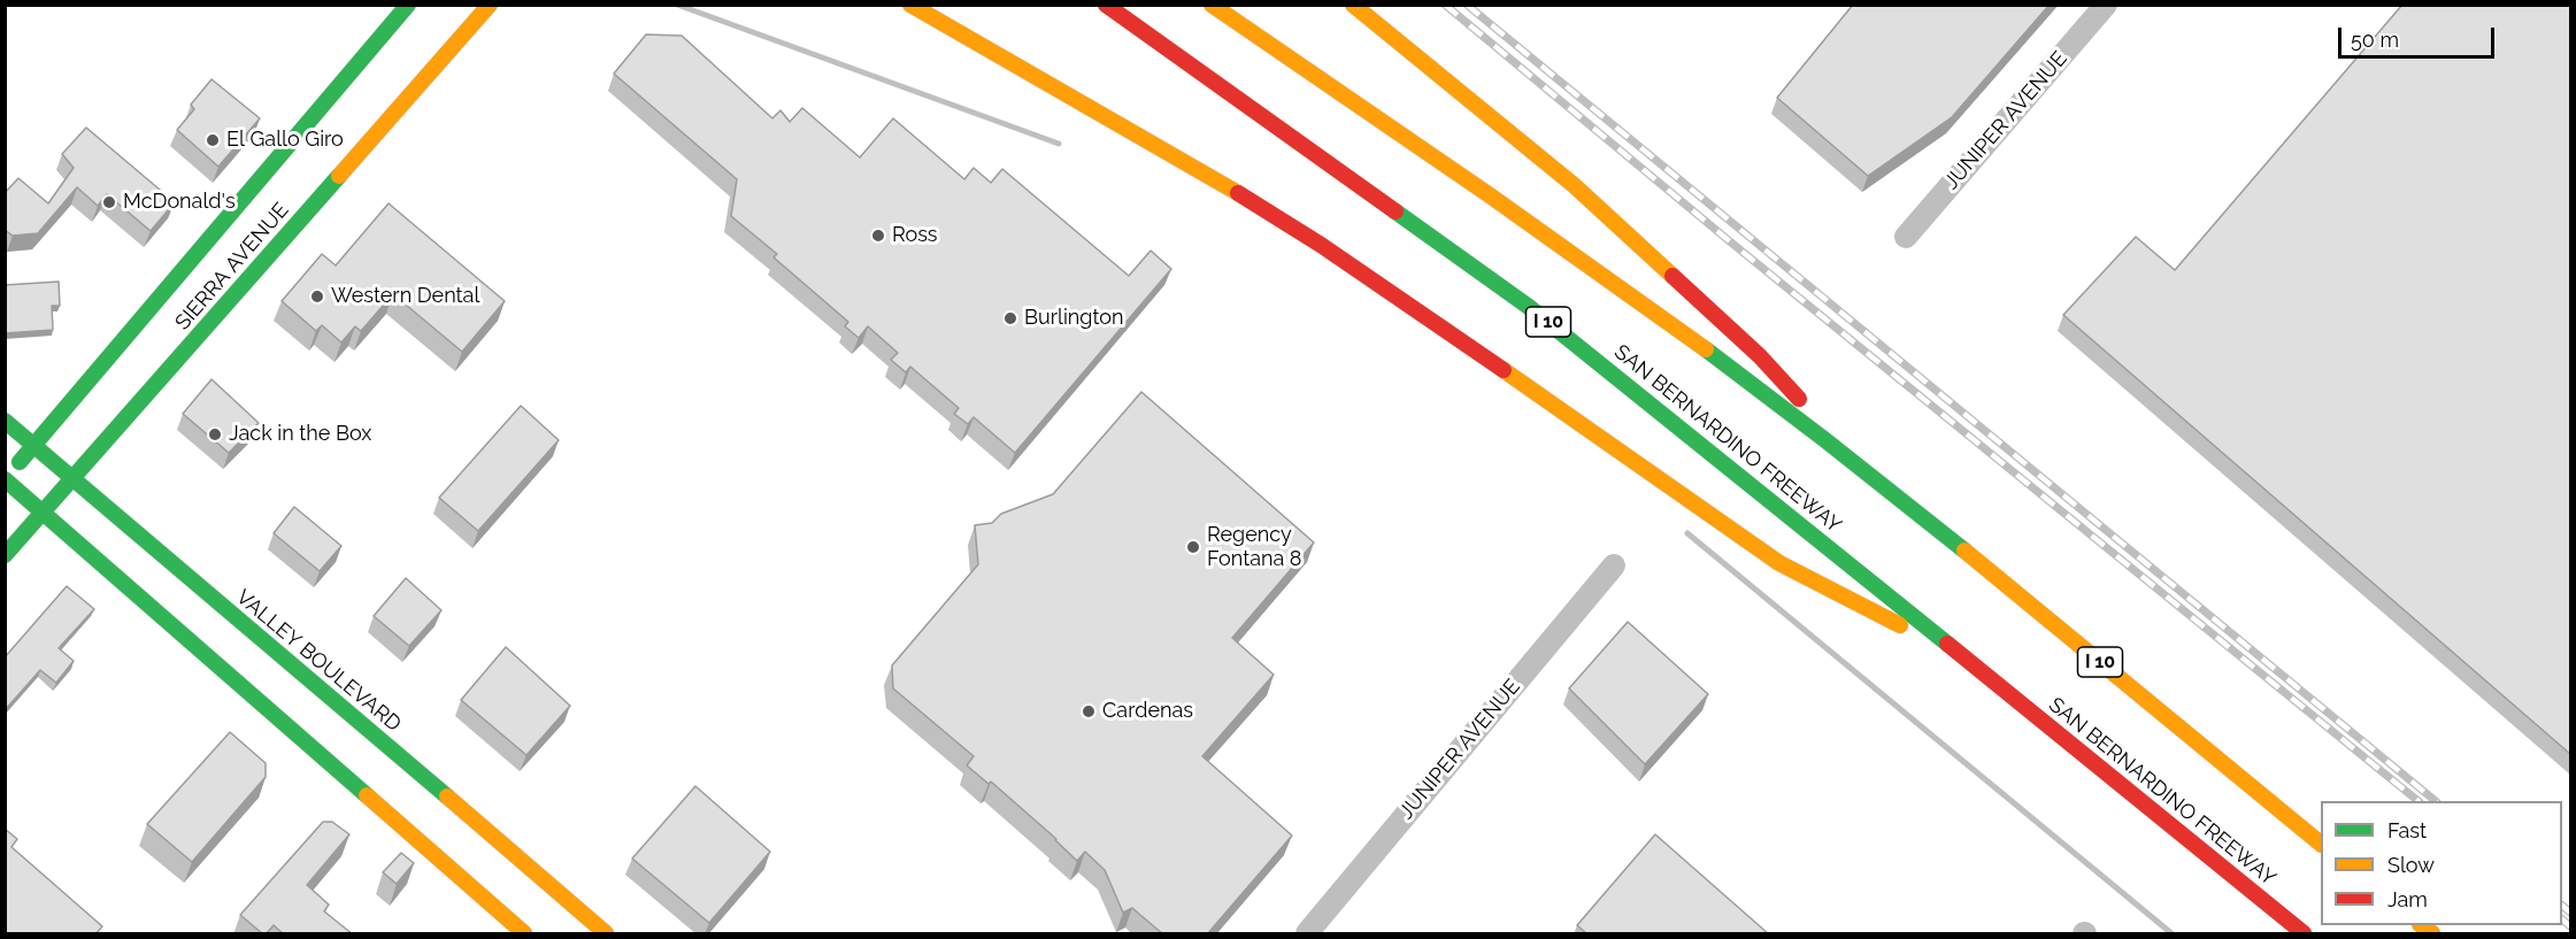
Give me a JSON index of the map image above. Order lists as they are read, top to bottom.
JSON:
{
  "streets": {
    "main road": [
      "SIERRA AVENUE",
      "I 10",
      "SAN BERNARDINO FREEWAY",
      "VALLEY BOULEVARD"
    ],
    "street": ["JUNIPER AVENUE"]
  },
  "crossings": [
    ["SIERRA AVENUE", "VALLEY BOULEVARD"]
  ],
  "places": [
    "El Gallo Giro",
    "McDonald's",
    "Ross",
    "Western Dental",
    "Burlington",
    "Jack in the Box",
    "Regency Fontana 8",
    "Cardenas"
  ],
  "legend": ["Fast", "Slow", "Jam"],
  "scale_bar": "50 m"
}
